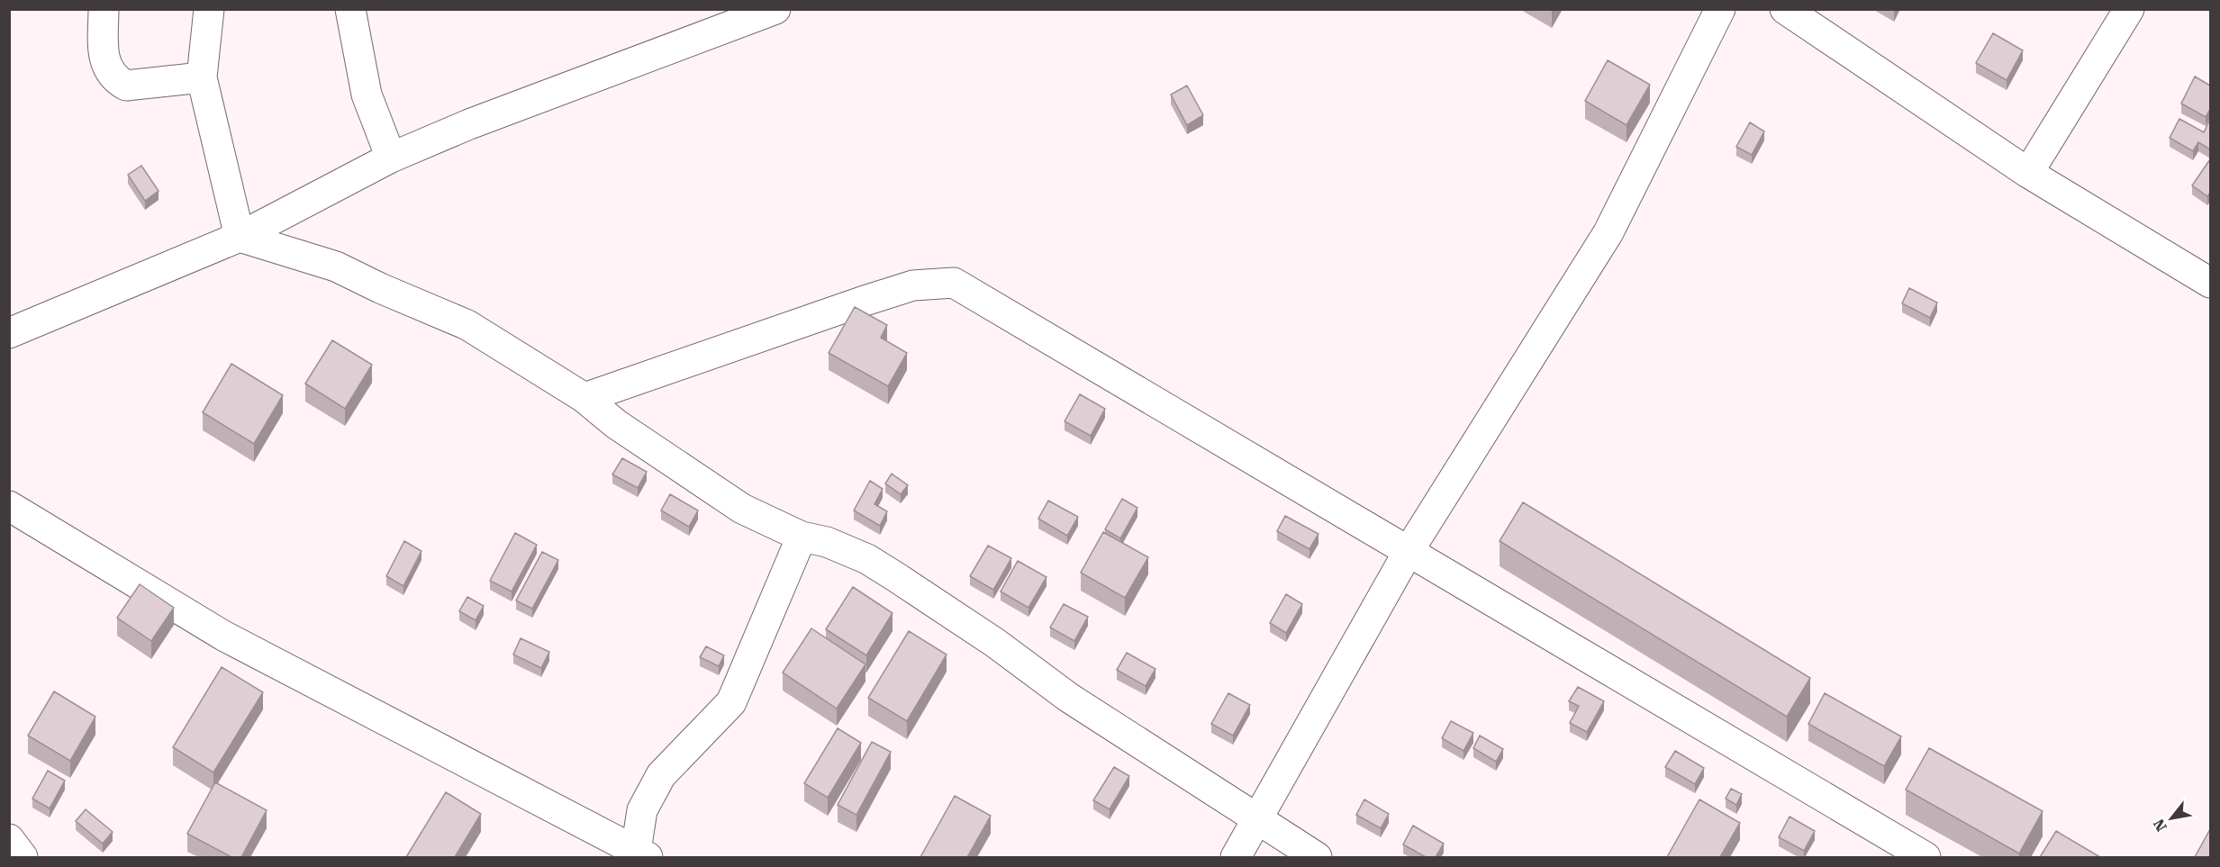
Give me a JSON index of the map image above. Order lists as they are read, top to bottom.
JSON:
{
  "north": "bottom left"
}
